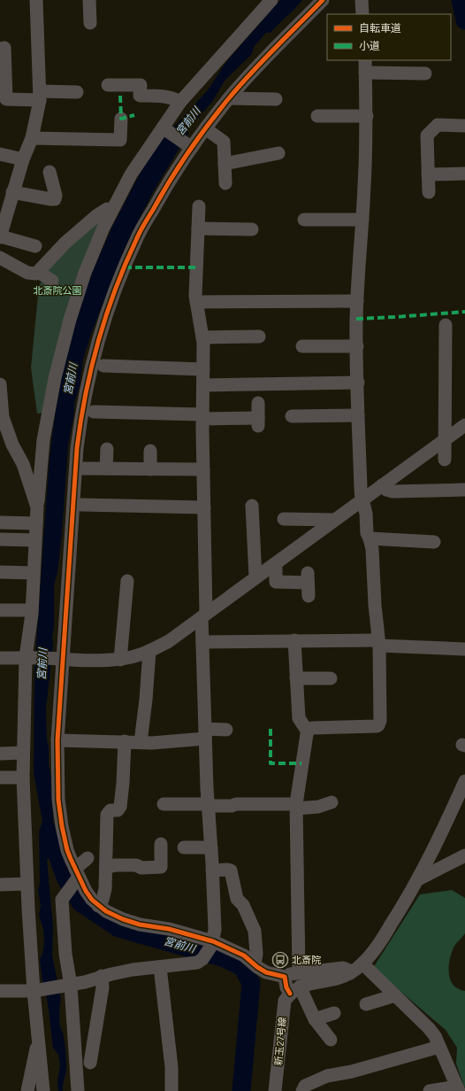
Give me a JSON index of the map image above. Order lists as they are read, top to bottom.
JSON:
{
  "streets": {
    "street": ["新玉27号線"]
  },
  "water": ["宮前川"],
  "parks": ["北斎院公園"],
  "places": {
    "bus stop": ["北斎院"]
  },
  "legend": ["自転車道", "小道"]
}
